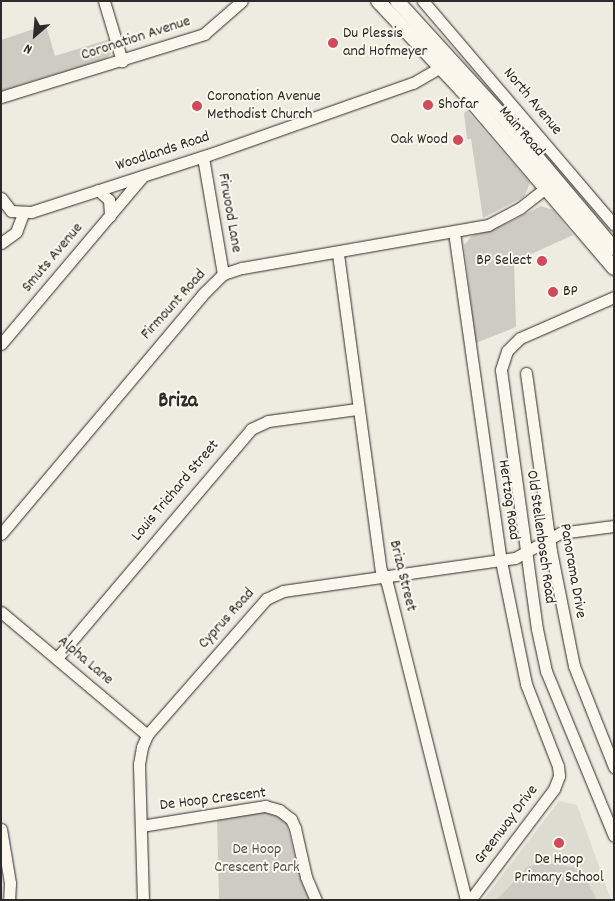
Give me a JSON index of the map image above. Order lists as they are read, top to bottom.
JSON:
{
  "streets": {
    "main road": ["Main Road"],
    "street": [
      "Coronation Avenue",
      "North Avenue",
      "Woodlands Road",
      "Firwood Lane",
      "Smuts Avenue",
      "Firmount Road",
      "Louis Trichard Street",
      "Hertzog Road",
      "Old Stellenbosch Road",
      "Panorama Drive",
      "Briza Street",
      "Cyprus Road",
      "Alpha Lane",
      "De Hoop Crescent",
      "Greenway Drive"
    ]
  },
  "crossings": [
    ["Main Road", "Woodlands Road"],
    ["Main Road", "Firmount Road"],
    ["Woodlands Road", "Firwood Lane"],
    ["Woodlands Road", "Smuts Avenue"],
    ["Firwood Lane", "Firmount Road"],
    ["Firmount Road", "Hertzog Road"],
    ["Firmount Road", "Briza Street"],
    ["Louis Trichard Street", "Briza Street"],
    ["Louis Trichard Street", "Alpha Lane"],
    ["Hertzog Road", "Cyprus Road"],
    ["Hertzog Road", "Greenway Drive"],
    ["Old Stellenbosch Road", "Cyprus Road"],
    ["Panorama Drive", "Cyprus Road"],
    ["Briza Street", "Cyprus Road"],
    ["Cyprus Road", "Alpha Lane"],
    ["Cyprus Road", "De Hoop Crescent"]
  ],
  "districts": ["Briza"],
  "parks": ["De Hoop Crescent Park"],
  "places": [
    "Du Plessis and Hofmeyer",
    "Shofar",
    "Coronation Avenue Methodist Church",
    "Oak Wood",
    "BP Select",
    "BP",
    "De Hoop Primary School"
  ],
  "north": "bottom left"
}
